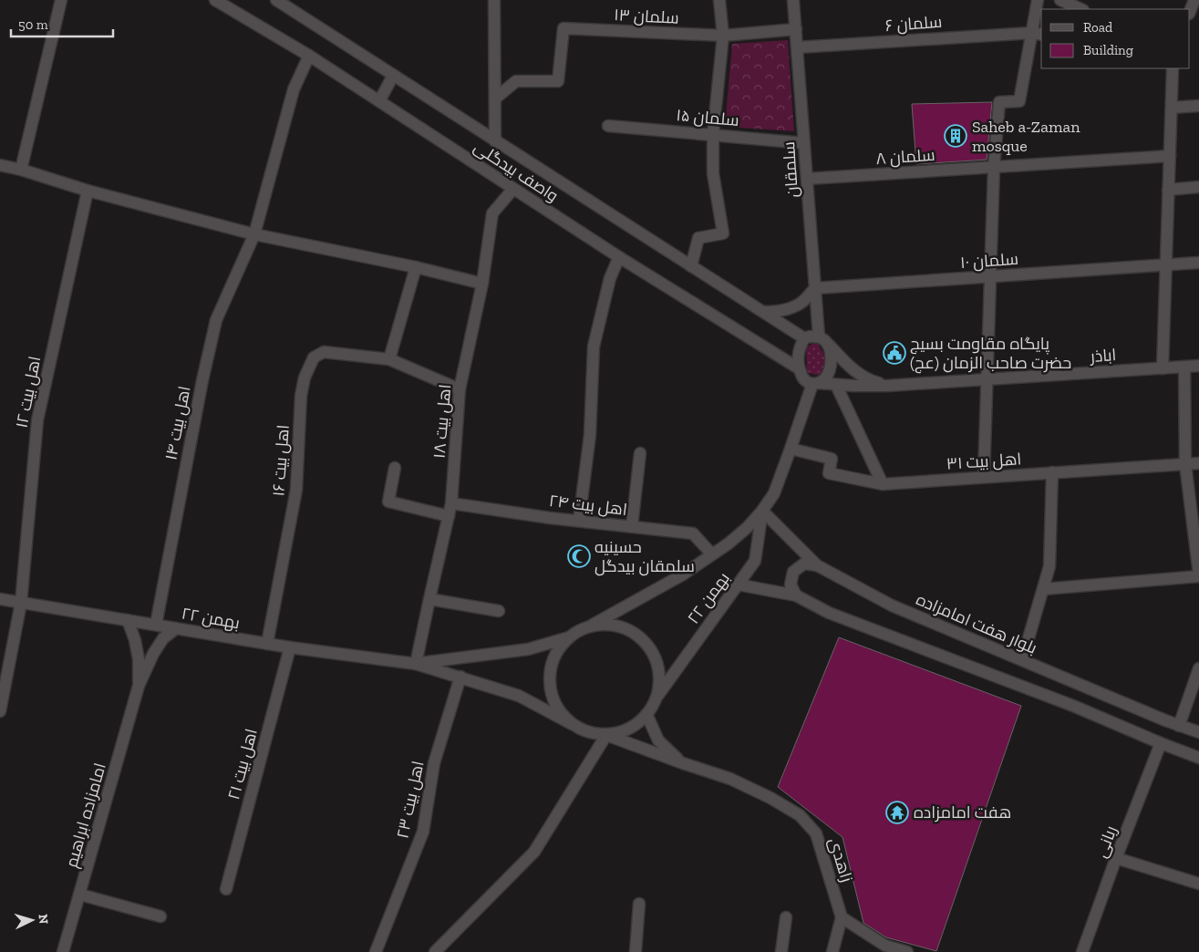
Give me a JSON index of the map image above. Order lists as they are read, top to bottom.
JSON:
{
  "streets": {
    "street": [
      "سلمان ۱۳",
      "سلمان ۶",
      "سلمان ۱۵",
      "سلمان ۸",
      "سلمقان",
      "واصف بیدگلی",
      "سلمان ۱۰",
      "اباذر",
      "اهل بیت ۱۲",
      "اهل بیت ۱۸",
      "اهل بیت ۱۴",
      "اهل بیت ۱۶",
      "اهل بیت ۳۱",
      "اهل بیت ۲۴",
      "۲۲ بهمن",
      "بلوار هفت امامزاده",
      "اهل بیت ۲۱",
      "اهل بیت ۲۳",
      "امامزاده ابراهیم",
      "ربانی",
      "زاهدی"
    ]
  },
  "crossings": [
    ["سلمان ۱۳", "سلمقان"],
    ["سلمان ۶", "سلمقان"],
    ["سلمان ۱۵", "سلمقان"],
    ["سلمان ۸", "سلمقان"],
    ["سلمقان", "واصف بیدگلی"],
    ["سلمقان", "سلمان ۱۰"],
    ["سلمقان", "اباذر"],
    ["سلمقان", "۲۲ بهمن"],
    ["واصف بیدگلی", "اباذر"],
    ["واصف بیدگلی", "اهل بیت ۱۸"],
    ["واصف بیدگلی", "اهل بیت ۱۴"],
    ["واصف بیدگلی", "۲۲ بهمن"],
    ["اباذر", "۲۲ بهمن"],
    ["اهل بیت ۱۲", "۲۲ بهمن"],
    ["اهل بیت ۱۸", "اهل بیت ۱۶"],
    ["اهل بیت ۱۸", "اهل بیت ۲۴"],
    ["اهل بیت ۱۸", "۲۲ بهمن"],
    ["اهل بیت ۱۴", "۲۲ بهمن"],
    ["اهل بیت ۱۶", "۲۲ بهمن"],
    ["اهل بیت ۳۱", "۲۲ بهمن"],
    ["اهل بیت ۲۴", "۲۲ بهمن"],
    ["۲۲ بهمن", "بلوار هفت امامزاده"],
    ["۲۲ بهمن", "اهل بیت ۲۱"],
    ["۲۲ بهمن", "اهل بیت ۲۳"],
    ["۲۲ بهمن", "امامزاده ابراهیم"],
    ["۲۲ بهمن", "زاهدی"]
  ],
  "places": {
    "building": ["Saheb a-Zaman mosque"],
    "public building": ["پایگاه مقاومت بسیج حضرت صاحب الزمان (عج)"],
    "mosque": ["حسینیه سلمقان بیدگل"],
    "temple": ["هفت امامزاده"]
  },
  "legend": ["Road", "Building"],
  "scale_bar": "50 m",
  "north": "right"
}
